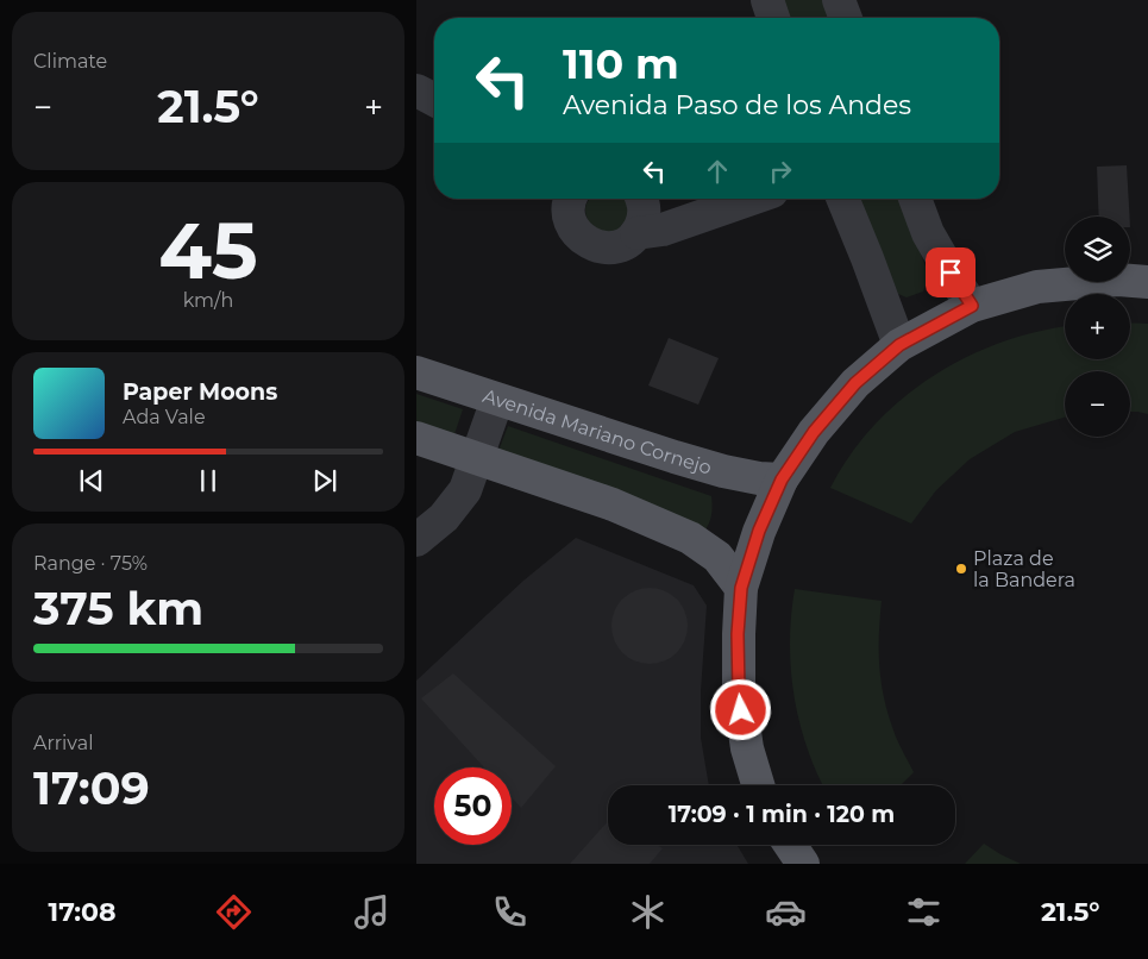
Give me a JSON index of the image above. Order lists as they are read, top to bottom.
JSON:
{
  "streets": {
    "main road": ["Avenida Mariano Cornejo"]
  },
  "places": ["Plaza de la Bandera"],
  "page": {
    "tile": [
      "Climate",
      ["45", "km/h"],
      ["Range · 75%", "375 km"],
      ["Arrival", "17:09"]
    ],
    "turn": ["110 m", "Avenida Paso de los Andes"],
    "heat": ["−", "21.5°", "+"],
    "map_buttons": ["+", "−"],
    "song": ["Paper Moons", "Ada Vale"],
    "limit": "50",
    "trip": "17:09 · 1 min · 120 m",
    "tabs": ["17:08", "21.5°"]
  }
}
